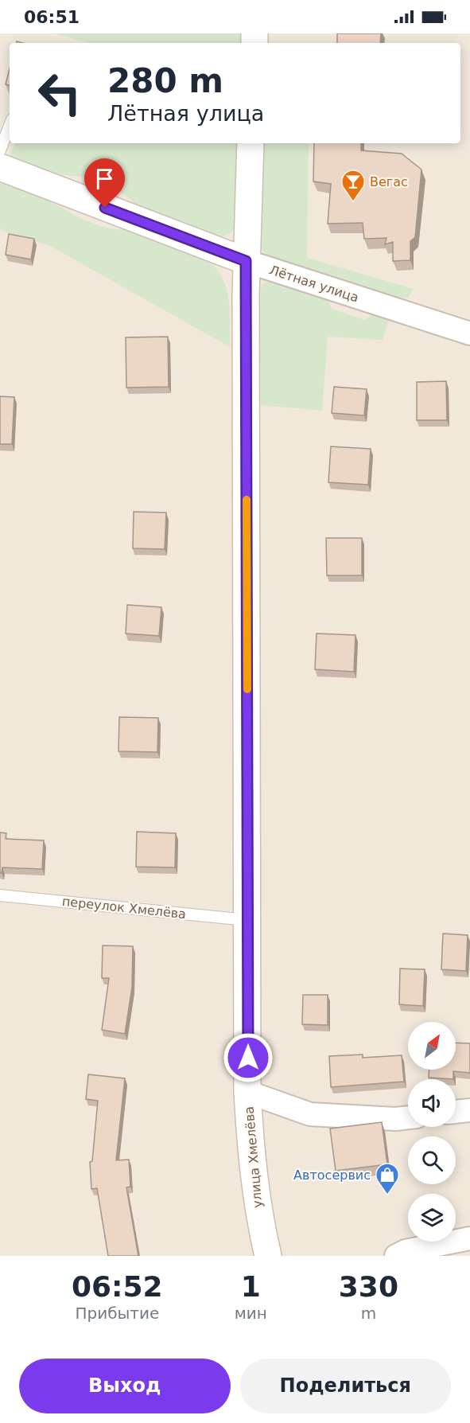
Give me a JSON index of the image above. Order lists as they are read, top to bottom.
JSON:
{
  "streets": {
    "main road": ["Лётная улица", "улица Хмелёва"],
    "lane": ["переулок Хмелёва"]
  },
  "crossings": [
    ["Лётная улица", "улица Хмелёва"],
    ["переулок Хмелёва", "улица Хмелёва"]
  ],
  "places": {
    "bar": ["Вегас"],
    "shop": ["Автосервис"]
  },
  "north": "top right",
  "page": {
    "status": "06:51",
    "turn": ["280 m", "Лётная улица"],
    "eta": [
      "06:52",
      "Прибытие",
      "1",
      "мин",
      "330",
      "m"
    ],
    "buttons": ["Выход", "Поделиться"]
  }
}
